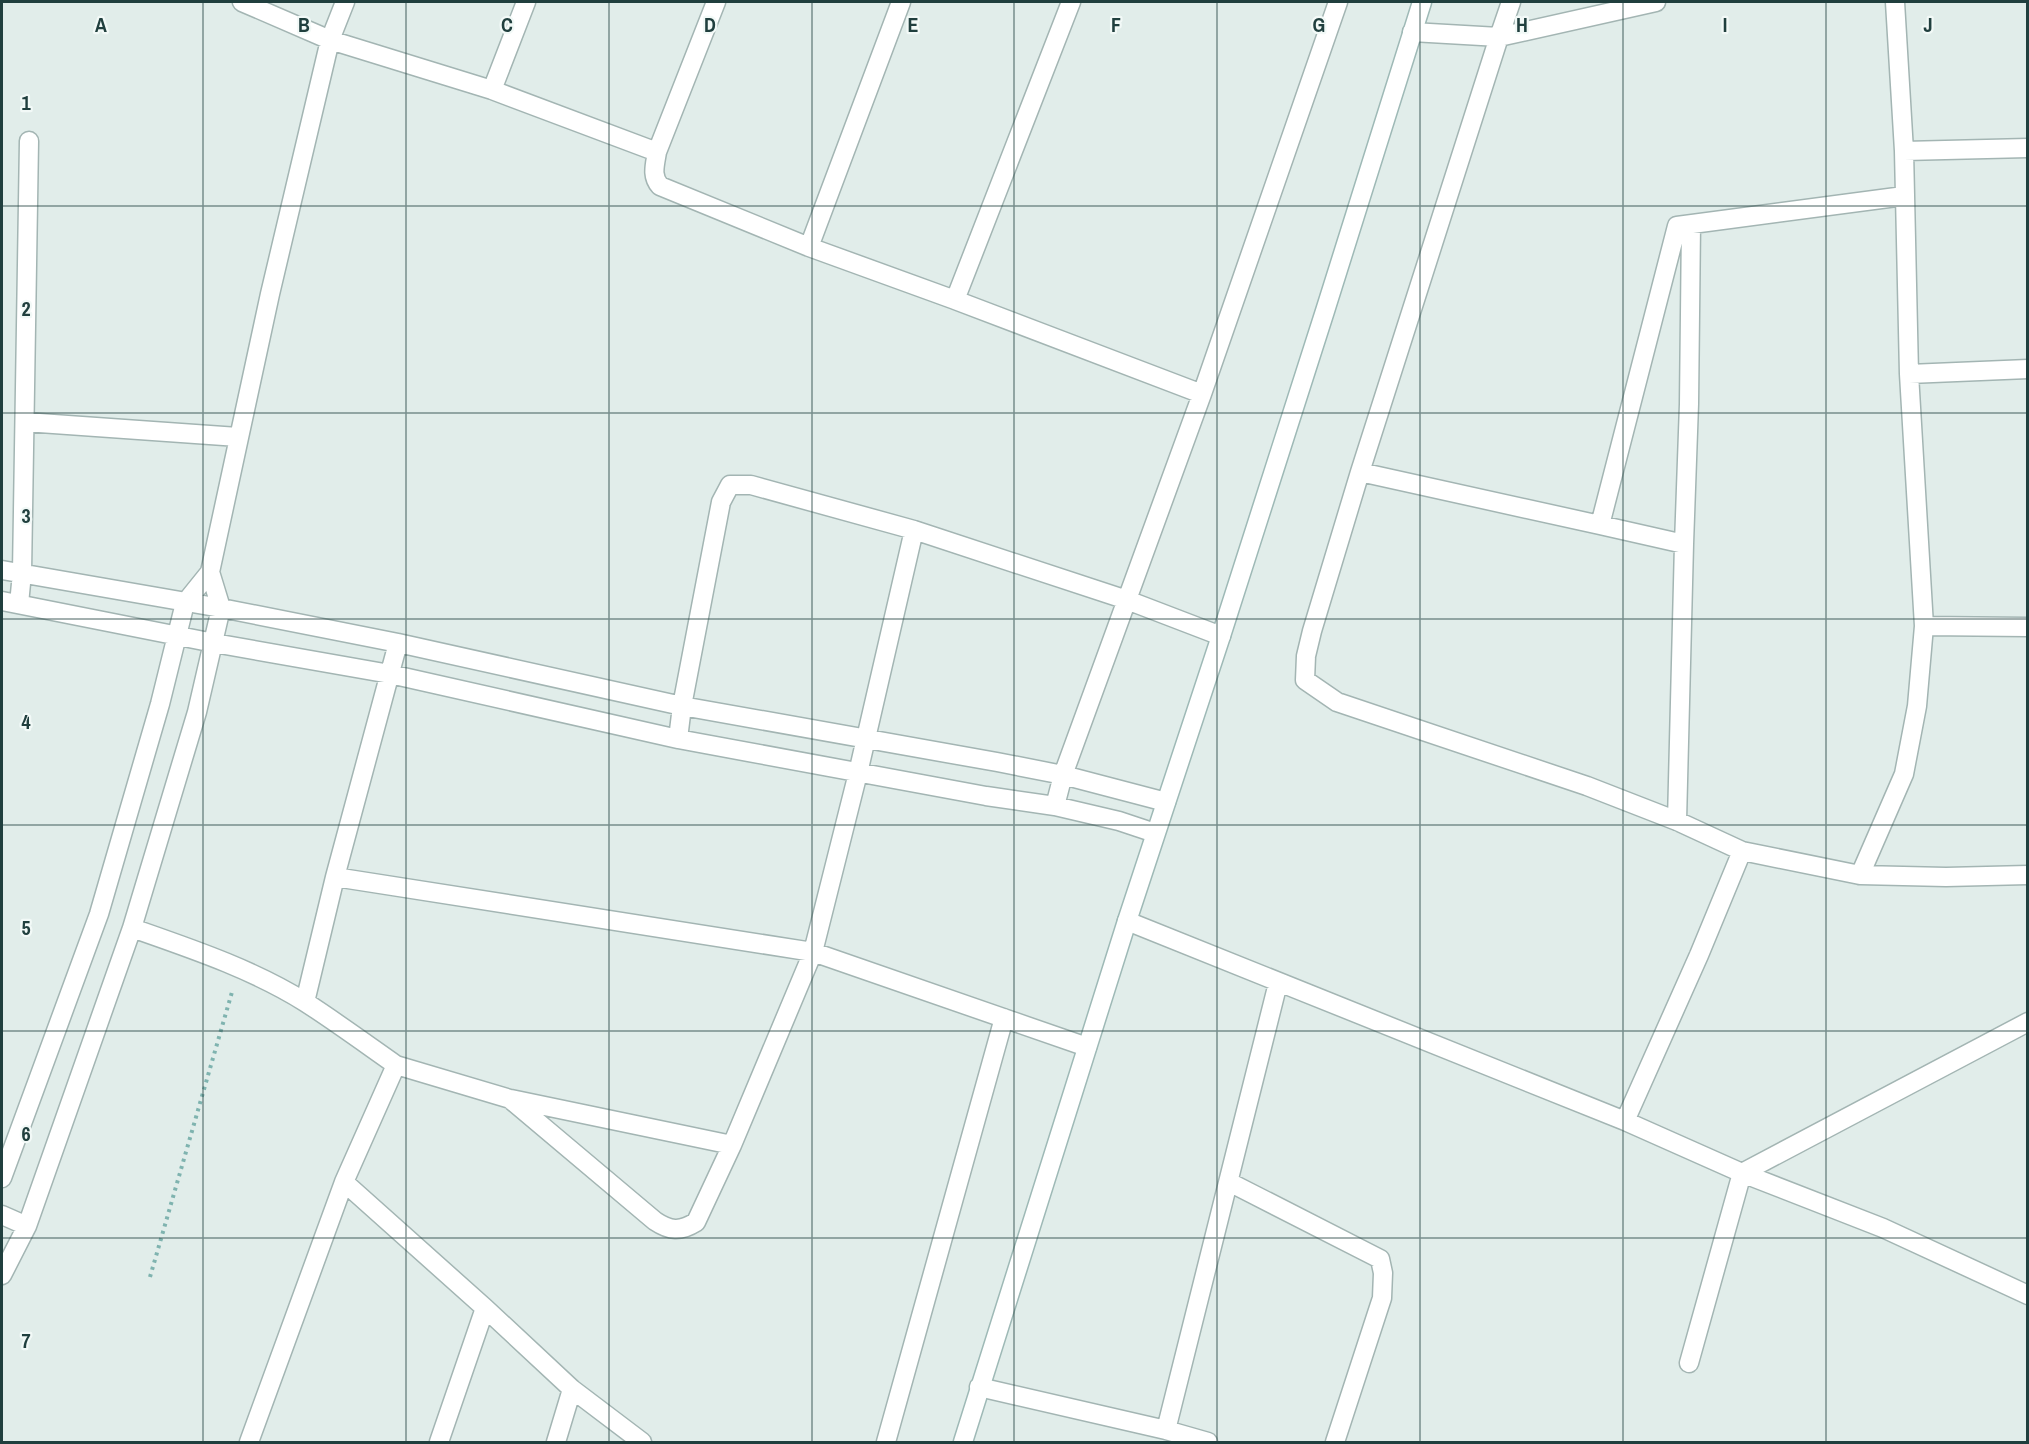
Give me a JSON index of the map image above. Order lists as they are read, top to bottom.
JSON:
{
  "grid": {
    "columns": [
      "A",
      "B",
      "C",
      "D",
      "E",
      "F",
      "G",
      "H",
      "I",
      "J"
    ],
    "rows": [
      "1",
      "2",
      "3",
      "4",
      "5",
      "6",
      "7"
    ]
  }
}
